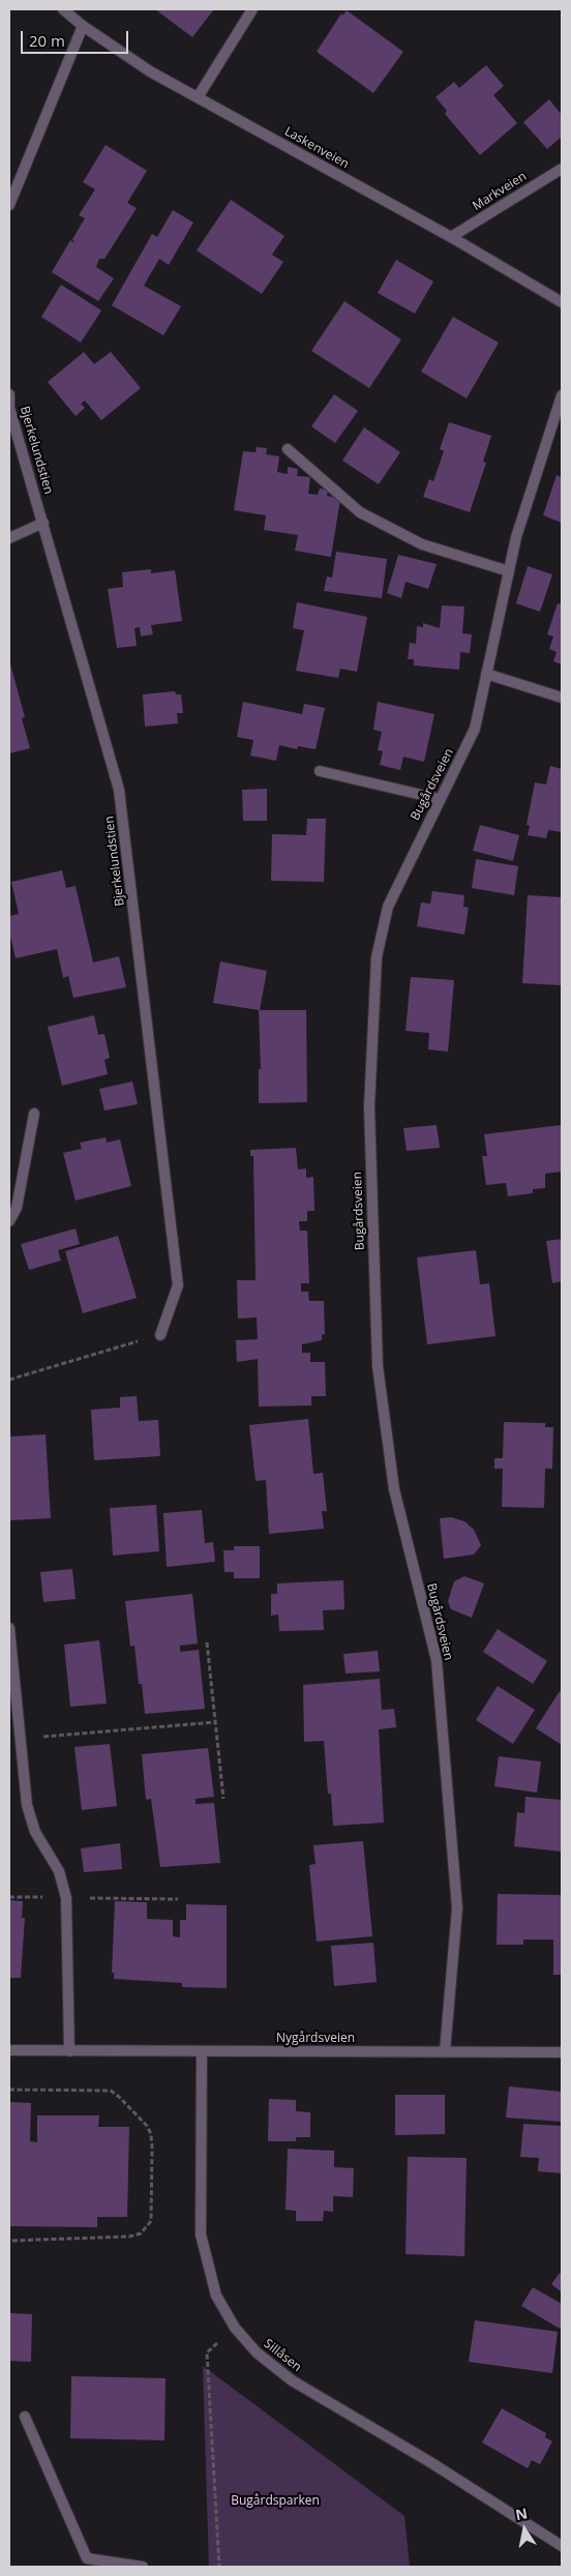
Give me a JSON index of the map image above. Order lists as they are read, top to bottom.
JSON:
{
  "streets": {
    "street": [
      "Laskenveien",
      "Markveien",
      "Bjerkelundstien",
      "Bugårdsveien",
      "Nygårdsveien",
      "Sillåsen"
    ]
  },
  "crossings": [
    ["Laskenveien", "Markveien"],
    ["Bugårdsveien", "Nygårdsveien"],
    ["Nygårdsveien", "Sillåsen"]
  ],
  "parks": ["Bugårdsparken"],
  "scale_bar": "20 m",
  "north": "top"
}
